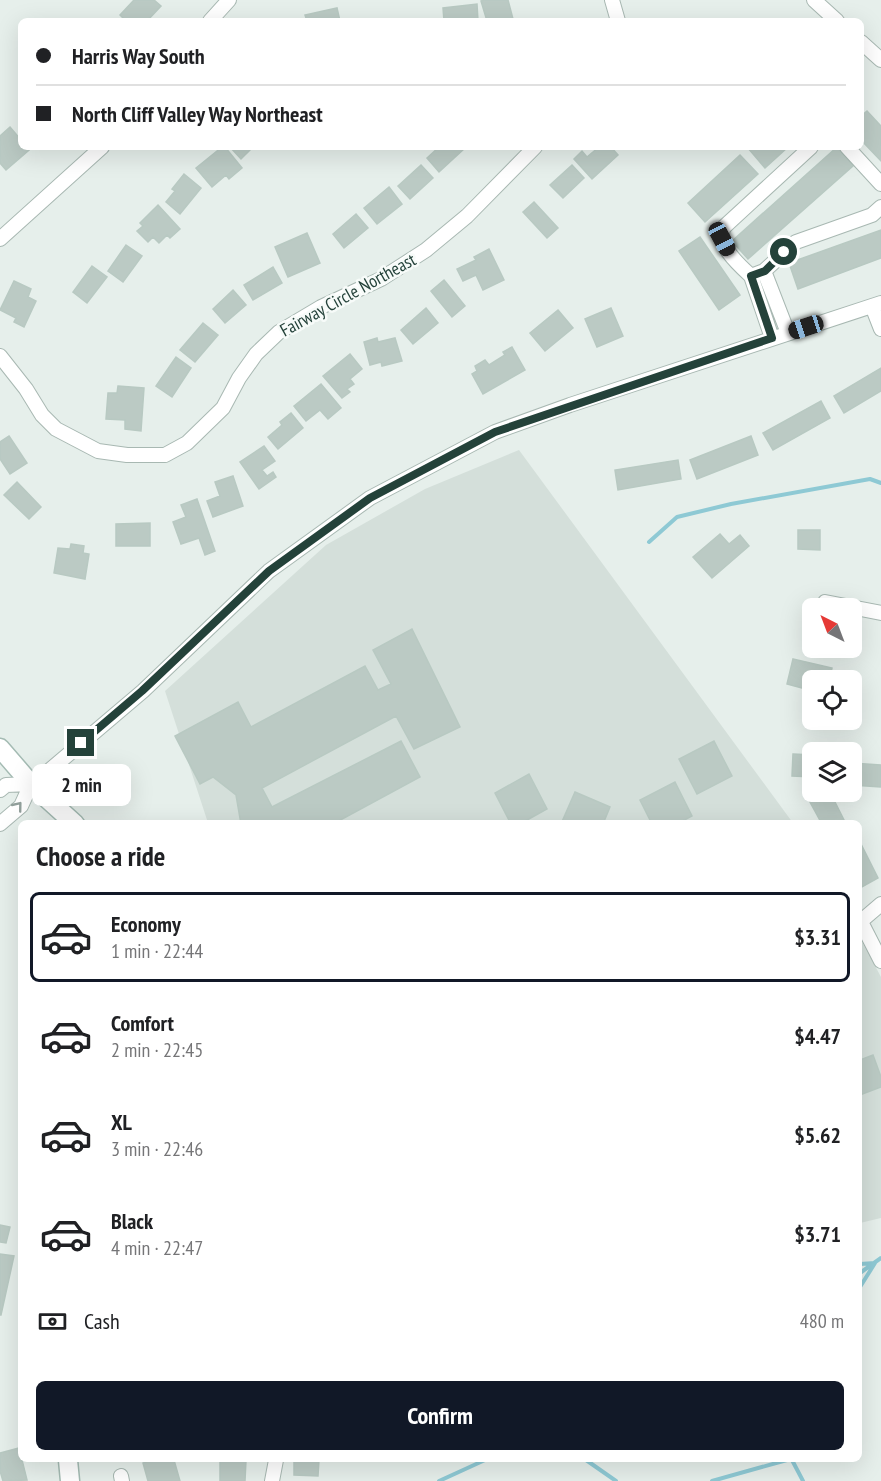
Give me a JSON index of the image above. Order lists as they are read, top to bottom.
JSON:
{
  "streets": {
    "street": ["Fairway Circle Northeast"]
  },
  "north": "top left",
  "page": {
    "banner": ["Harris Way South", "North Cliff Valley Way Northeast"],
    "bubble": "2 min",
    "heading": "Choose a ride",
    "list": [
      {
        "name": "Economy",
        "note": "1 min · 22:44",
        "value": "$3.31"
      },
      {
        "name": "Comfort",
        "note": "2 min · 22:45",
        "value": "$4.47"
      },
      {
        "name": "XL",
        "note": "3 min · 22:46",
        "value": "$5.62"
      },
      {
        "name": "Black",
        "note": "4 min · 22:47",
        "value": "$3.71"
      }
    ],
    "pay": ["Cash", "480 m"],
    "buttons": "Confirm"
  }
}
